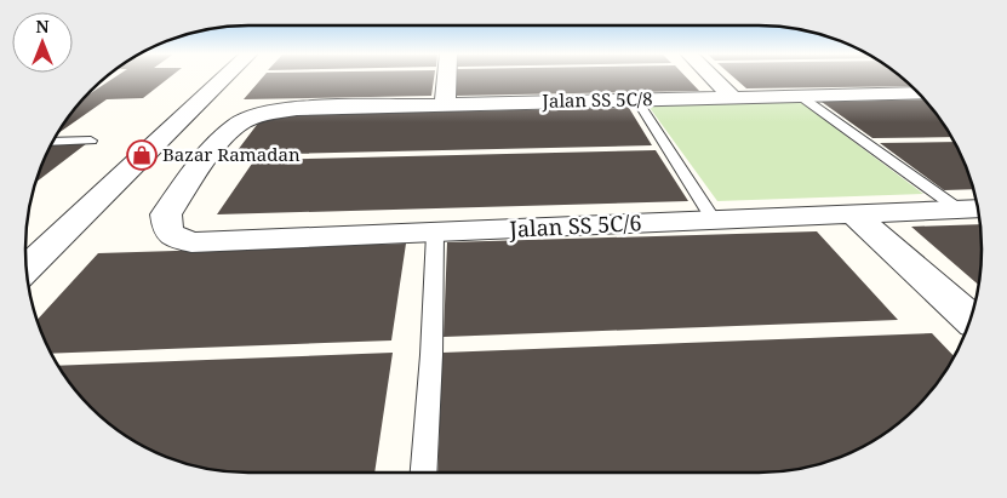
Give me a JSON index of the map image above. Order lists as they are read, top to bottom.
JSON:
{
  "streets": {
    "street": ["Jalan SS 5C/8", "Jalan SS 5C/6"]
  },
  "crossings": [
    ["Jalan SS 5C/8", "Jalan SS 5C/6"]
  ],
  "places": {
    "shop": ["Bazar Ramadan"]
  },
  "north": "top"
}
